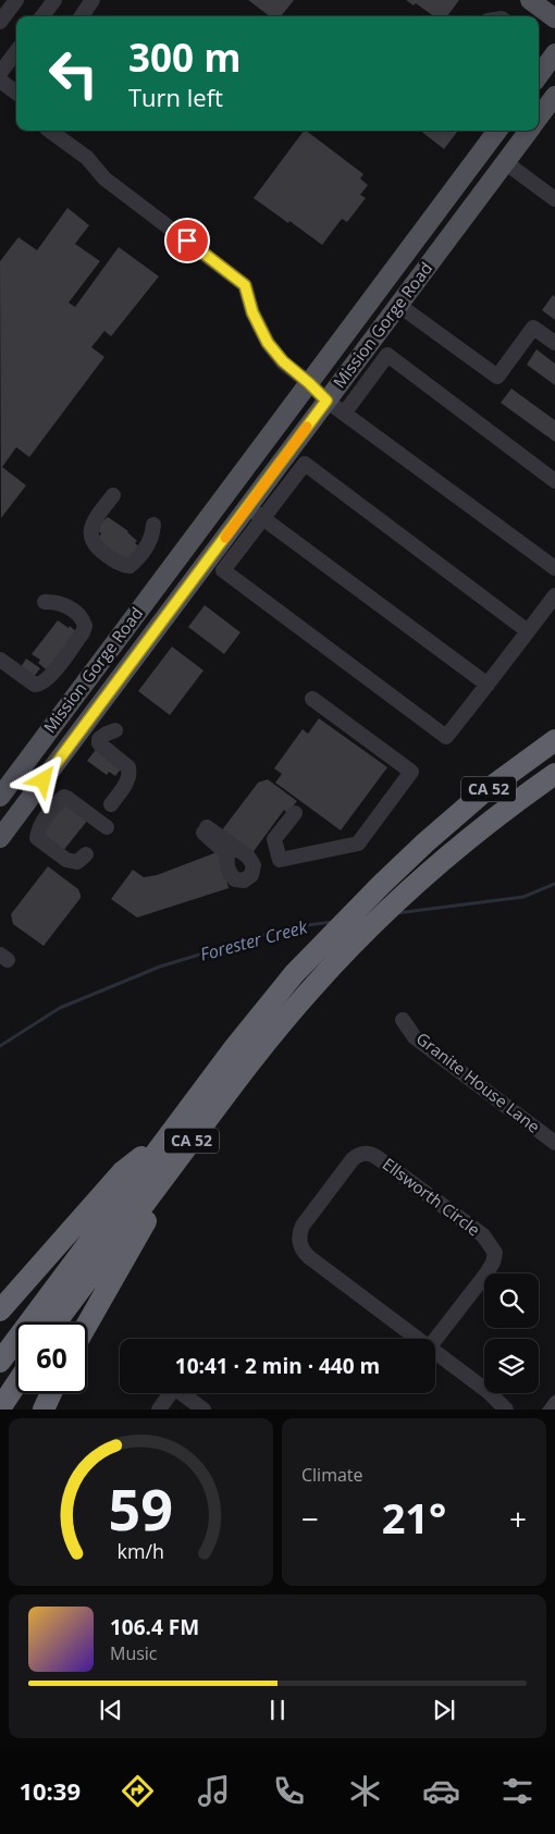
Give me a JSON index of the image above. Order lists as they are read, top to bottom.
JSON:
{
  "streets": {
    "highway": ["CA 52"],
    "main road": ["Mission Gorge Road"],
    "street": ["Granite House Lane", "Ellsworth Circle"]
  },
  "water": ["Forester Creek"],
  "page": {
    "turn": ["300 m", "Turn left"],
    "limit": "60",
    "trip": "10:41 · 2 min · 440 m",
    "tile": "Climate",
    "heat": ["−", "21°", "+"],
    "song": ["106.4 FM", "Music"],
    "tabs": "10:39",
    "gauge": ["59", "km/h"]
  }
}
